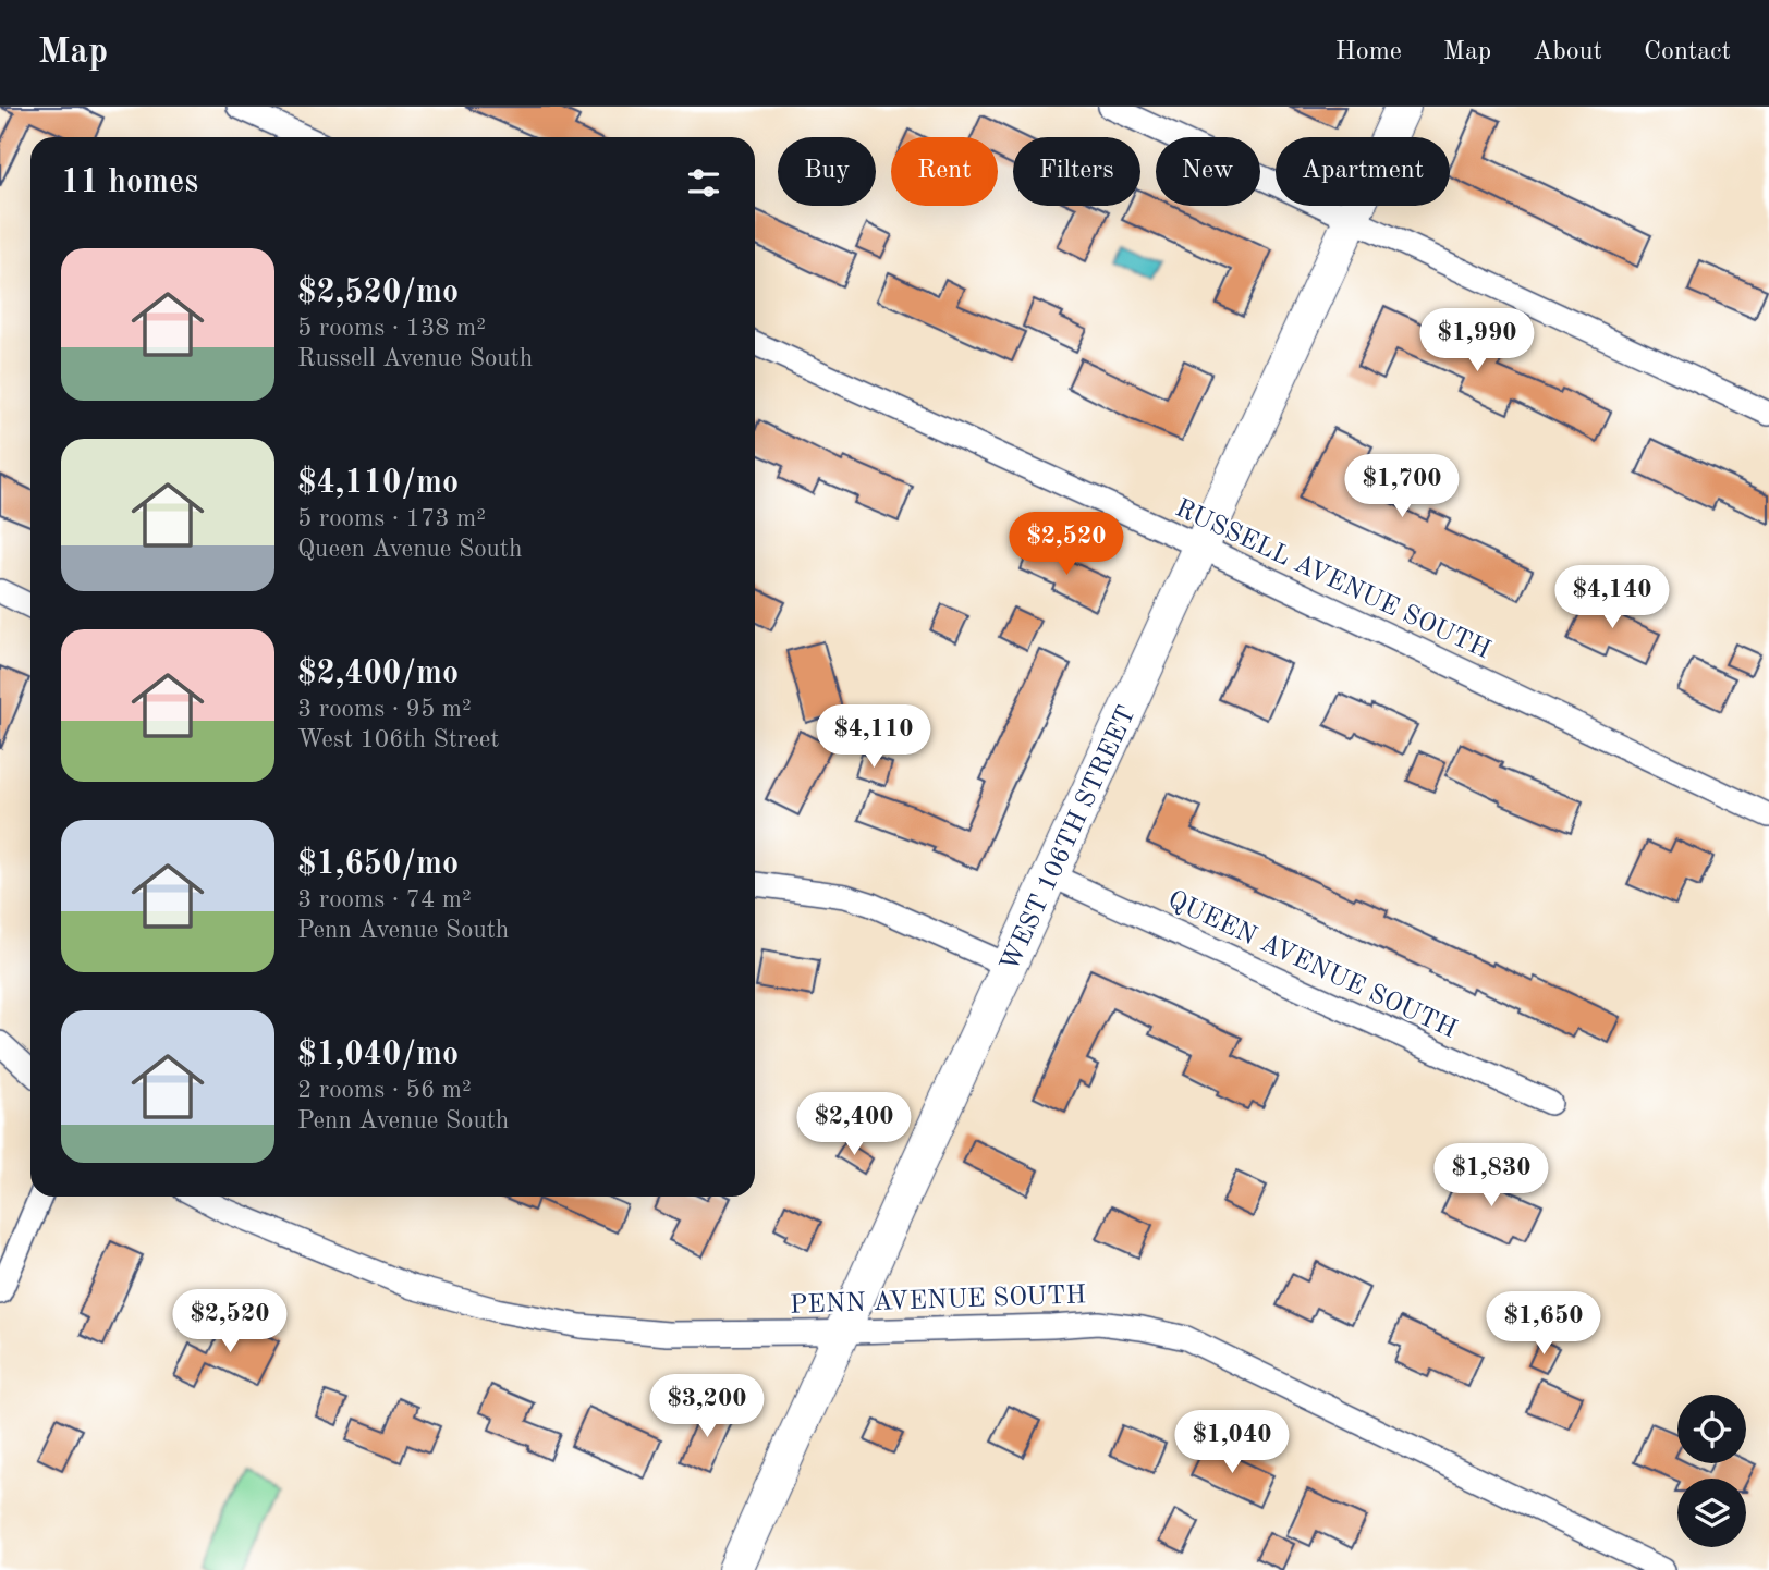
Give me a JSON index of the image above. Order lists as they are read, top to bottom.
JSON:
{
  "streets": {
    "street": [
      "RUSSELL AVENUE SOUTH",
      "WEST 106TH STREET",
      "QUEEN AVENUE SOUTH",
      "PENN AVENUE SOUTH"
    ]
  },
  "crossings": [
    ["RUSSELL AVENUE SOUTH", "WEST 106TH STREET"],
    ["WEST 106TH STREET", "QUEEN AVENUE SOUTH"],
    ["WEST 106TH STREET", "PENN AVENUE SOUTH"]
  ],
  "page": {
    "header": "Map",
    "nav": [
      "Home",
      "Map",
      "About",
      "Contact"
    ],
    "chip": [
      "Buy",
      "Rent",
      "Filters",
      "New",
      "Apartment"
    ],
    "heading": "11 homes",
    "list": [
      {
        "name": "$2,520/mo",
        "note": "5 rooms · 138 m² · Russell Avenue South"
      },
      {
        "name": "$4,110/mo",
        "note": "5 rooms · 173 m² · Queen Avenue South"
      },
      {
        "name": "$2,400/mo",
        "note": "3 rooms · 95 m² · West 106th Street"
      },
      {
        "name": "$1,650/mo",
        "note": "3 rooms · 74 m² · Penn Avenue South"
      },
      {
        "name": "$1,040/mo",
        "note": "2 rooms · 56 m² · Penn Avenue South"
      }
    ],
    "price": [
      "$1,990",
      "$1,700",
      "$2,520",
      "$4,140",
      "$4,110",
      "$2,400",
      "$1,830",
      "$2,520",
      "$1,650",
      "$3,200",
      "$1,040"
    ]
  }
}
